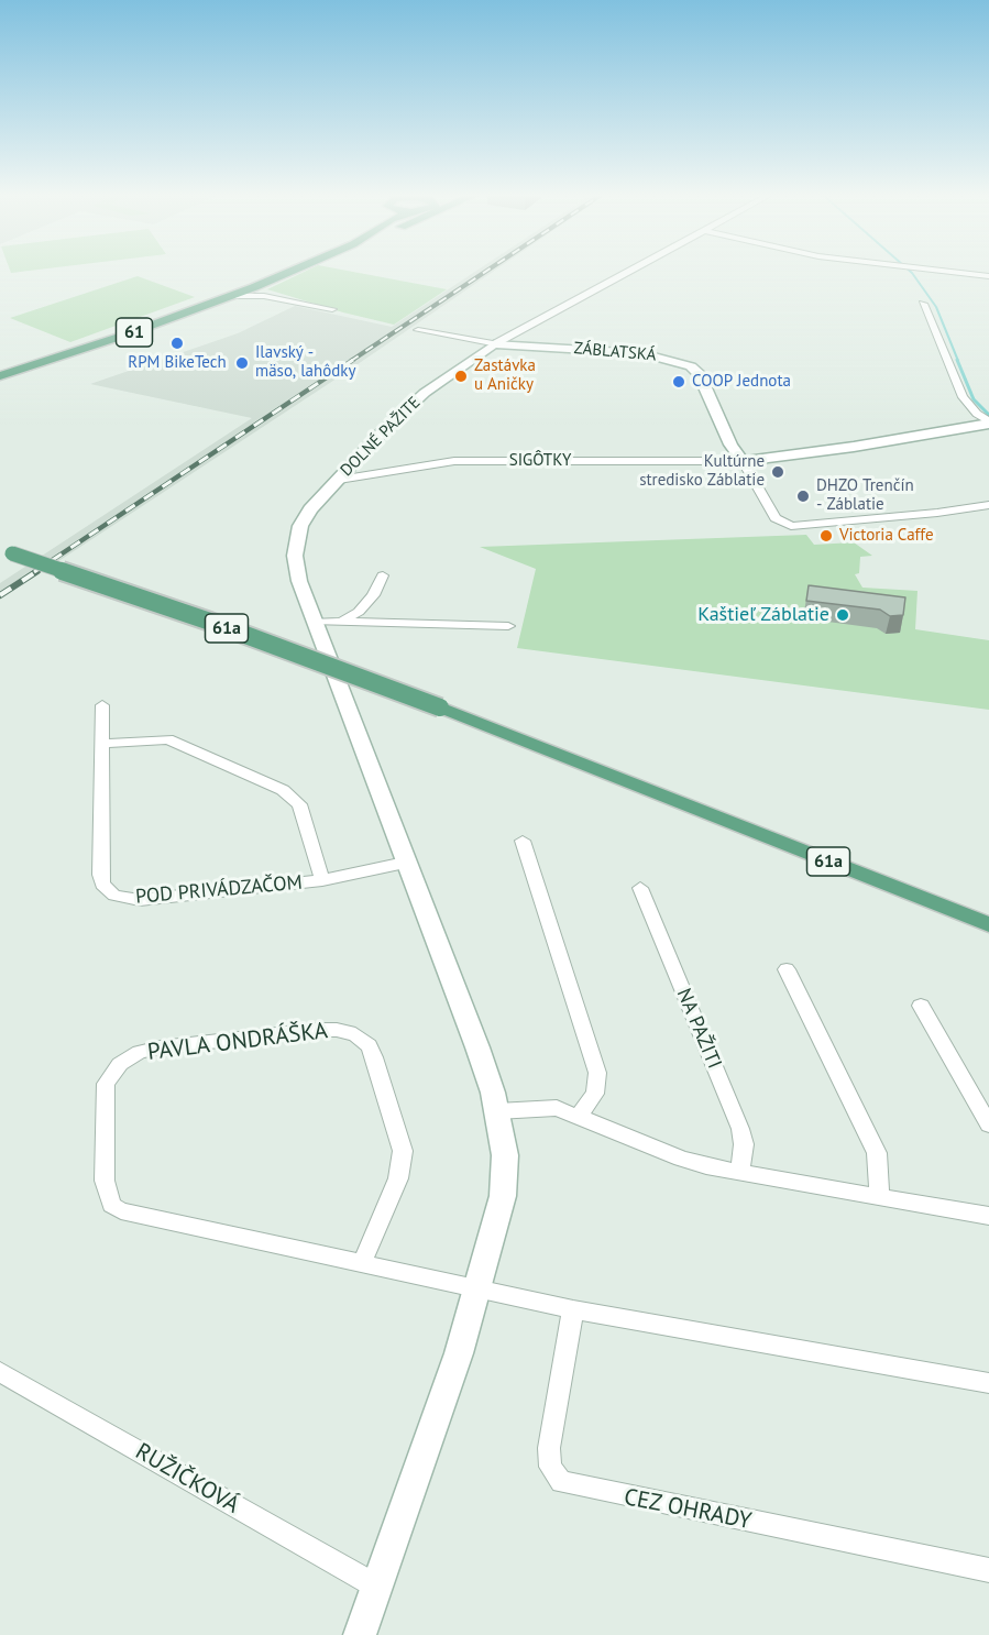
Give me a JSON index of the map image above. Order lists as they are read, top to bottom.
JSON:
{
  "streets": {
    "main road": ["61", "61a"],
    "street": [
      "ZÁBLATSKÁ",
      "DOLNÉ PAŽITE",
      "SIGÔTKY",
      "POD PRIVÁDZAČOM",
      "NA PAŽITI",
      "PAVLA ONDRÁŠKA",
      "RUŽIČKOVÁ",
      "CEZ OHRADY"
    ]
  },
  "crossings": [
    ["ZÁBLATSKÁ", "DOLNÉ PAŽITE"],
    ["ZÁBLATSKÁ", "SIGÔTKY"],
    ["DOLNÉ PAŽITE", "SIGÔTKY"],
    ["DOLNÉ PAŽITE", "POD PRIVÁDZAČOM"],
    ["DOLNÉ PAŽITE", "PAVLA ONDRÁŠKA"],
    ["DOLNÉ PAŽITE", "RUŽIČKOVÁ"]
  ],
  "places": [
    "RPM BikeTech",
    "Ilavský - mäso, lahôdky",
    "Zastávka u Aničky",
    "COOP Jednota",
    "Kultúrne stredisko Záblatie",
    "DHZO Trenčín - Záblatie",
    "Victoria Caffe",
    "Kaštieľ Záblatie"
  ]
}
